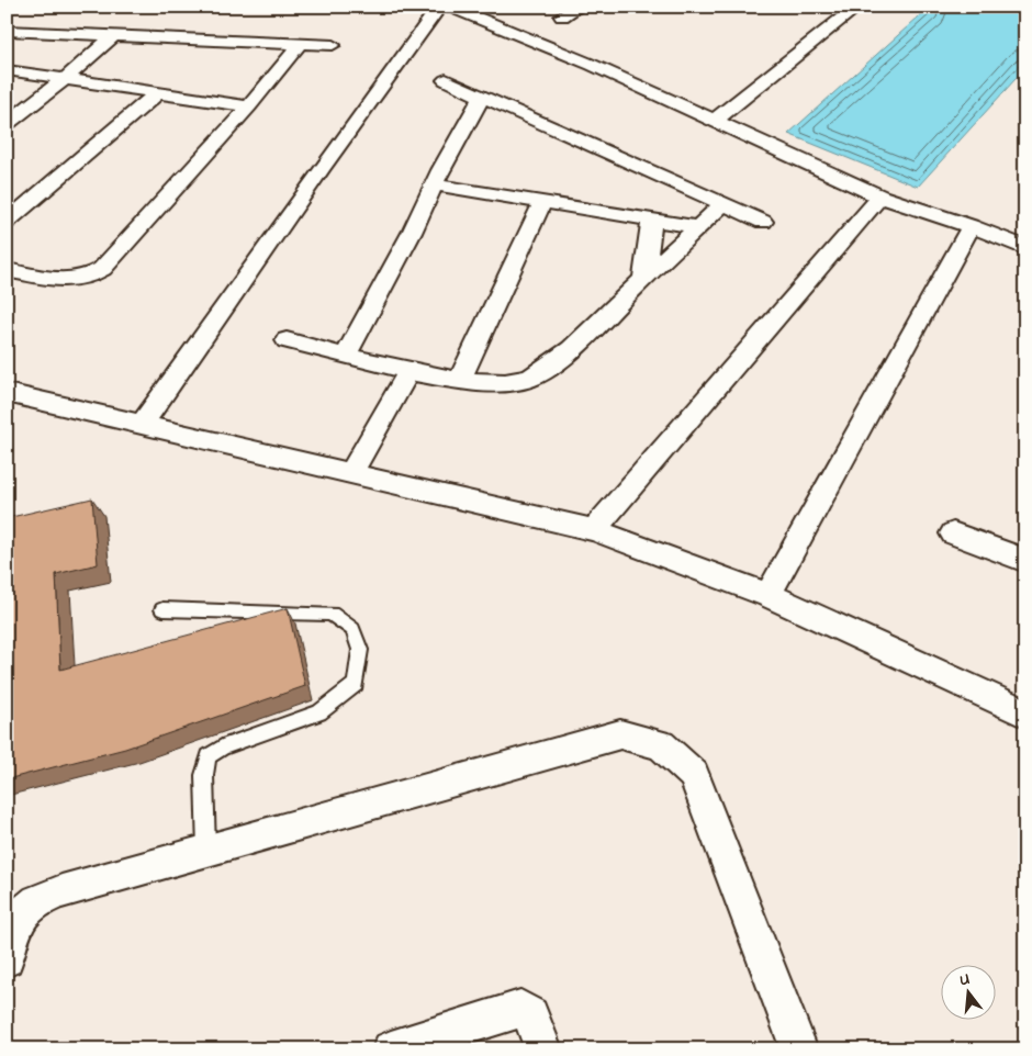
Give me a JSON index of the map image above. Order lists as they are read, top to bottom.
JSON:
{
  "north": "top"
}
